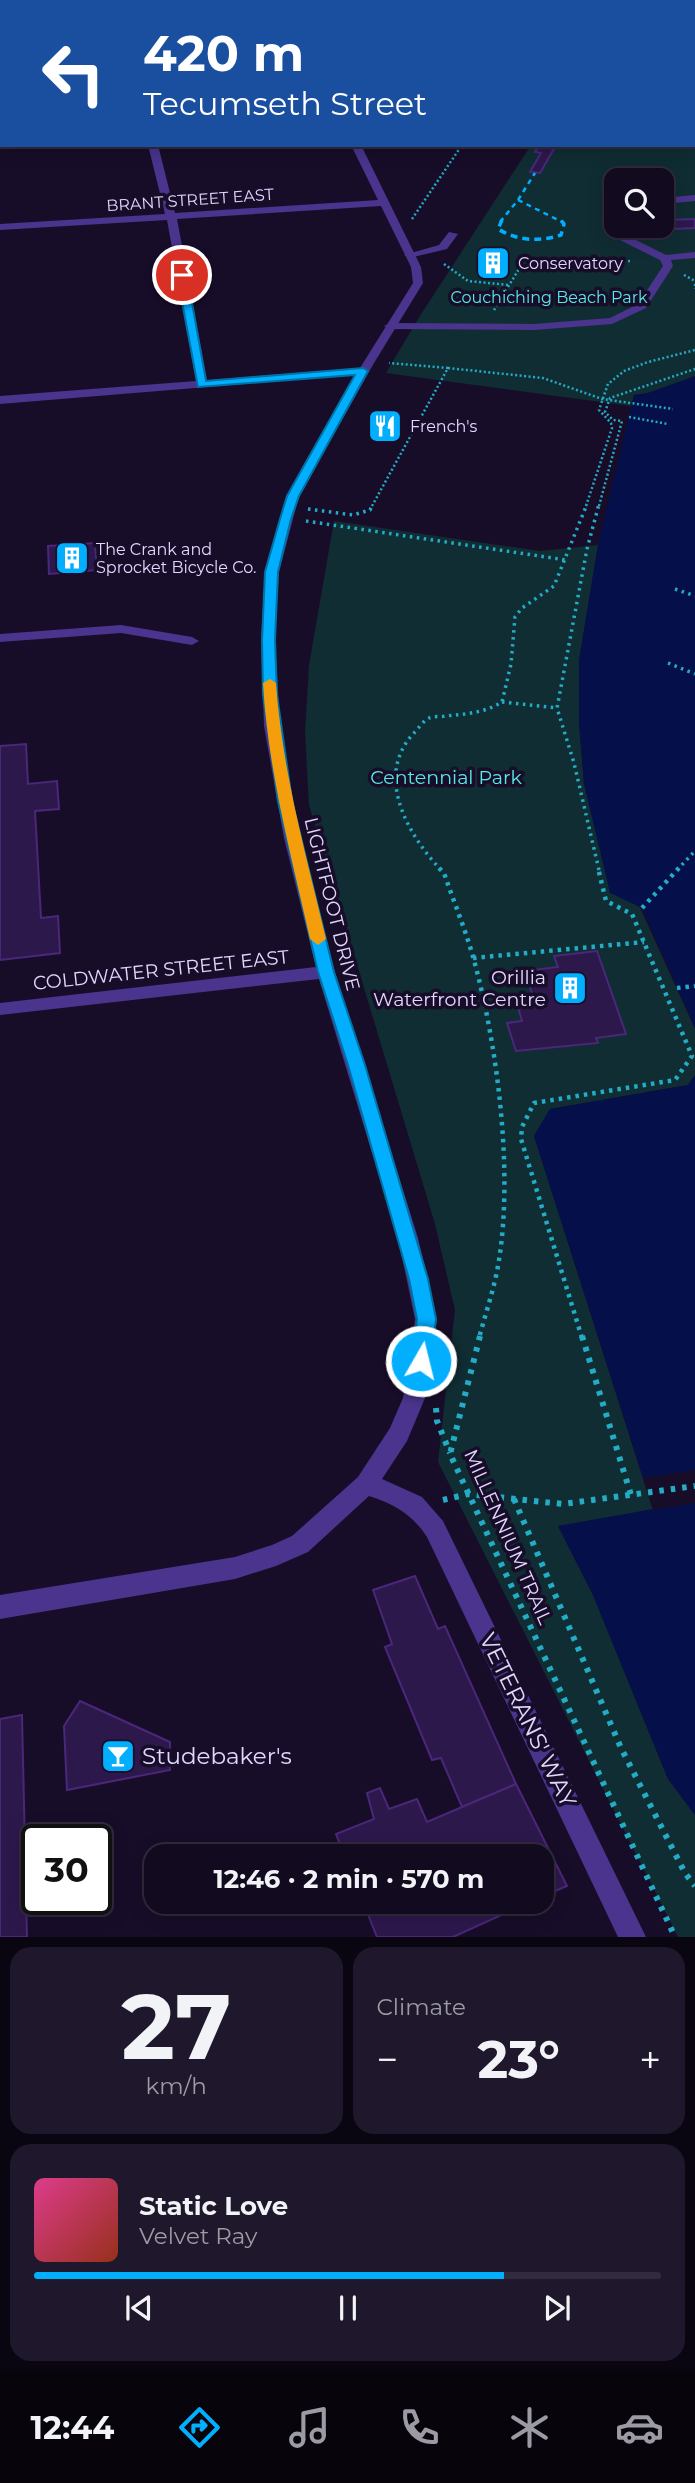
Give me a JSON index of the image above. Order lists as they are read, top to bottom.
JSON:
{
  "streets": {
    "street": [
      "BRANT STREET EAST",
      "LIGHTFOOT DRIVE",
      "COLDWATER STREET EAST",
      "VETERANS' WAY"
    ],
    "path": ["MILLENNIUM TRAIL"]
  },
  "crossings": [
    ["LIGHTFOOT DRIVE", "COLDWATER STREET EAST"],
    ["LIGHTFOOT DRIVE", "VETERANS' WAY"]
  ],
  "parks": ["Couchiching Beach Park", "Centennial Park"],
  "places": {
    "building": ["Conservatory", "The Crank and Sprocket Bicycle Co.", "Orillia Waterfront Centre"],
    "restaurant": ["French's"],
    "bar": ["Studebaker's"]
  },
  "page": {
    "turn": ["420 m", "Tecumseth Street"],
    "limit": "30",
    "trip": "12:46 · 2 min · 570 m",
    "tile": [
      ["27", "km/h"],
      "Climate"
    ],
    "heat": ["−", "23°", "+"],
    "song": ["Static Love", "Velvet Ray"],
    "tabs": "12:44"
  }
}
